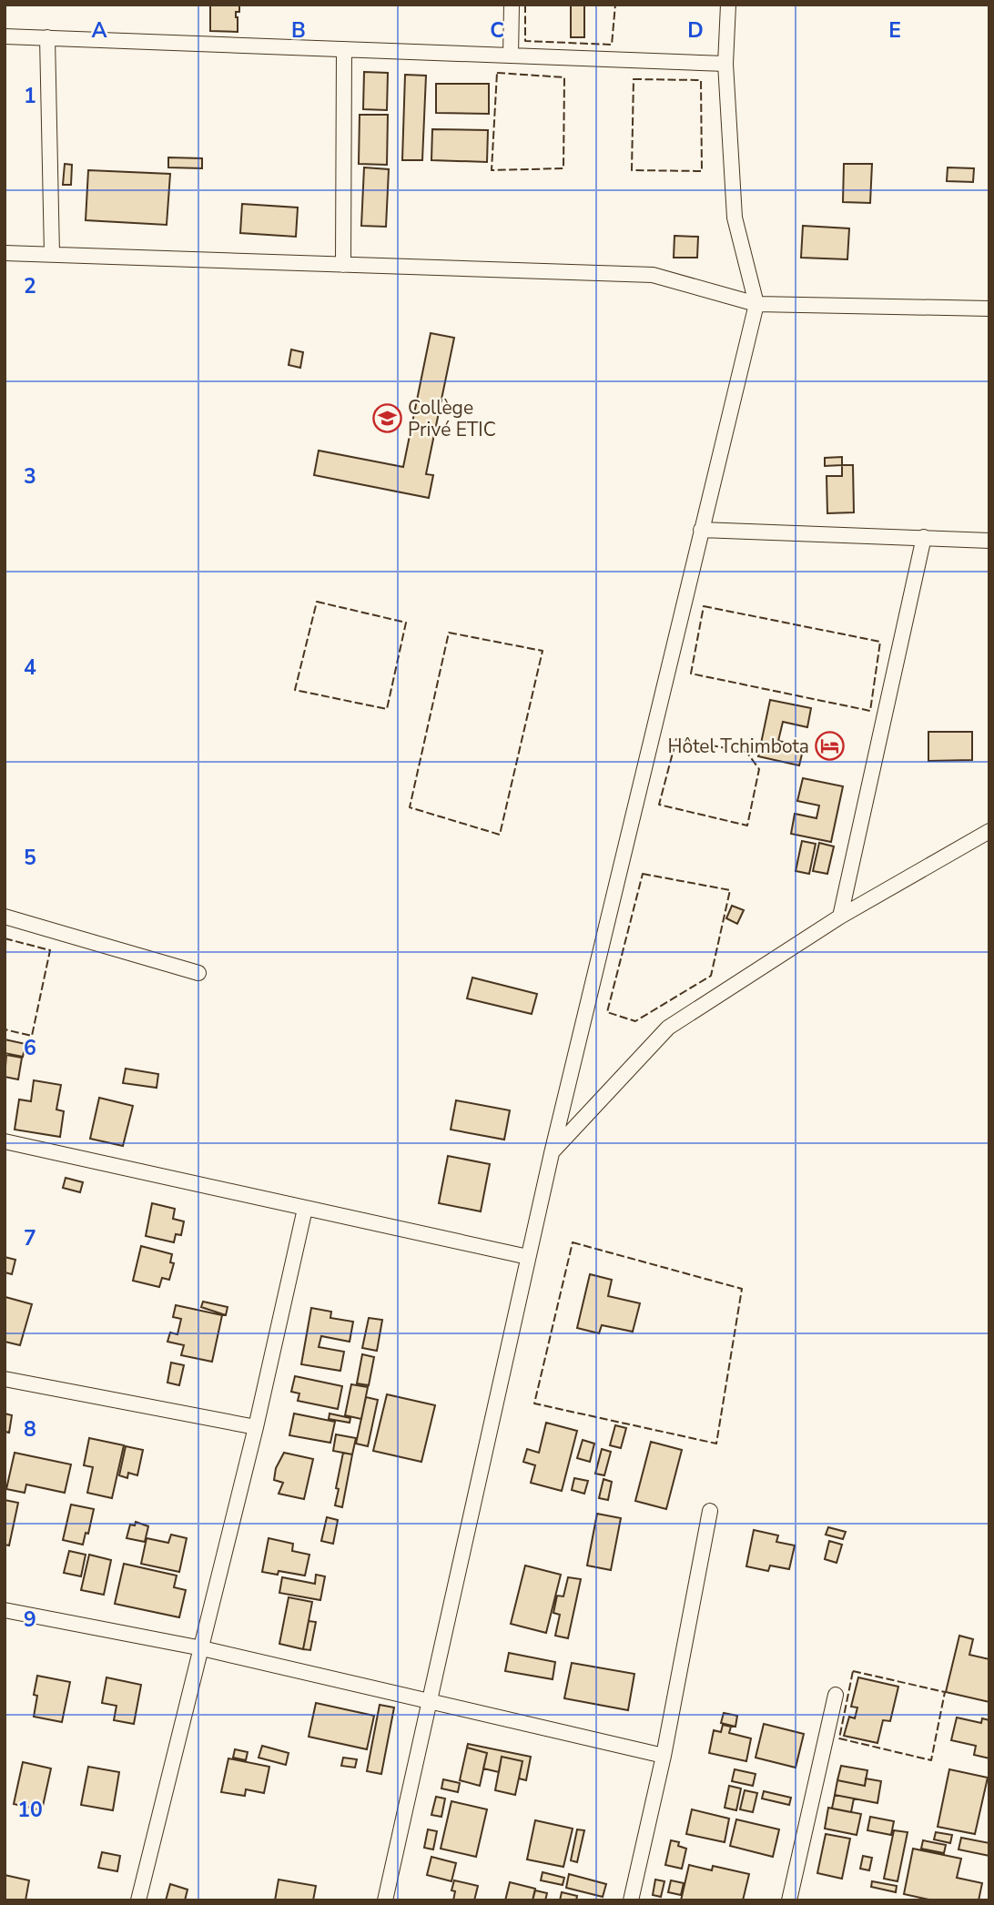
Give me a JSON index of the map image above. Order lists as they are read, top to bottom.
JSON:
{
  "places": {
    "school or university": ["Collège Privé ETIC"],
    "hotel": ["Hôtel Tchimbota"]
  },
  "grid": {
    "columns": [
      "A",
      "B",
      "C",
      "D",
      "E"
    ],
    "rows": [
      "1",
      "2",
      "3",
      "4",
      "5",
      "6",
      "7",
      "8",
      "9",
      "10"
    ]
  }
}
